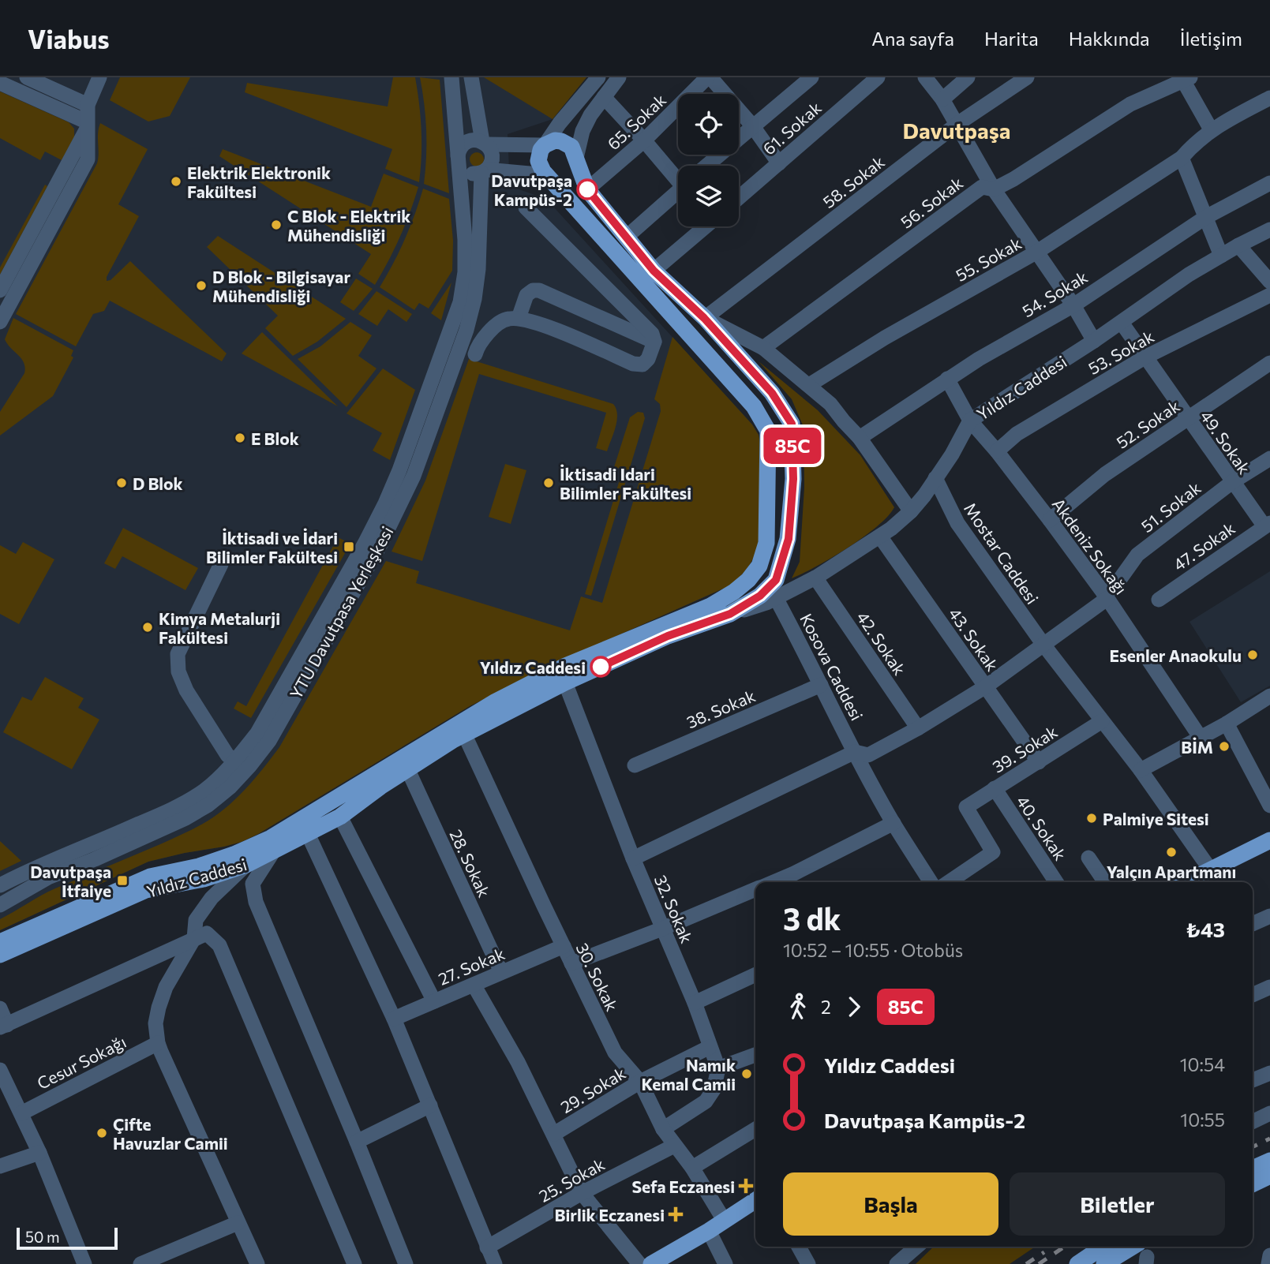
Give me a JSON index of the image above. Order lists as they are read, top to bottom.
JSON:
{
  "streets": {
    "main road": ["Yıldız Caddesi"],
    "street": [
      "65. Sokak",
      "61. Sokak",
      "58. Sokak",
      "56. Sokak",
      "55. Sokak",
      "54. Sokak",
      "53. Sokak",
      "52. Sokak",
      "49. Sokak",
      "51. Sokak",
      "Akdeniz Sokağı",
      "47. Sokak",
      "Mostar Caddesi",
      "YTU Davutpasa Yerleşkesi",
      "43. Sokak",
      "42. Sokak",
      "Kosova Caddesi",
      "38. Sokak",
      "39. Sokak",
      "40. Sokak",
      "28. Sokak",
      "32. Sokak",
      "27. Sokak",
      "30. Sokak",
      "Cesur Sokağı",
      "29. Sokak",
      "25. Sokak"
    ]
  },
  "crossings": [
    ["54. Sokak", "Akdeniz Sokağı"],
    ["53. Sokak", "49. Sokak"],
    ["53. Sokak", "Akdeniz Sokağı"],
    ["Yıldız Caddesi", "49. Sokak"],
    ["Yıldız Caddesi", "Akdeniz Sokağı"],
    ["Yıldız Caddesi", "Mostar Caddesi"],
    ["Yıldız Caddesi", "43. Sokak"],
    ["Yıldız Caddesi", "42. Sokak"],
    ["Yıldız Caddesi", "Kosova Caddesi"],
    ["Yıldız Caddesi", "28. Sokak"],
    ["Yıldız Caddesi", "32. Sokak"],
    ["Yıldız Caddesi", "30. Sokak"],
    ["52. Sokak", "49. Sokak"],
    ["52. Sokak", "Akdeniz Sokağı"],
    ["49. Sokak", "51. Sokak"],
    ["49. Sokak", "47. Sokak"],
    ["51. Sokak", "Akdeniz Sokağı"],
    ["51. Sokak", "Mostar Caddesi"],
    ["51. Sokak", "43. Sokak"],
    ["51. Sokak", "42. Sokak"],
    ["51. Sokak", "Kosova Caddesi"],
    ["51. Sokak", "32. Sokak"],
    ["Mostar Caddesi", "39. Sokak"],
    ["43. Sokak", "39. Sokak"],
    ["Kosova Caddesi", "38. Sokak"],
    ["39. Sokak", "40. Sokak"],
    ["28. Sokak", "27. Sokak"],
    ["32. Sokak", "29. Sokak"],
    ["27. Sokak", "30. Sokak"],
    ["30. Sokak", "29. Sokak"],
    ["30. Sokak", "25. Sokak"]
  ],
  "districts": ["Davutpaşa"],
  "places": {
    "other": [
      "Elektrik Elektronik Fakültesi",
      "Davutpaşa Kampüs-2",
      "C Blok - Elektrik Mühendisliği",
      "D Blok - Bilgisayar Mühendisliği",
      "E Blok",
      "D Blok",
      "İktisadi Idari Bilimler Fakültesi",
      "Kimya Metalurji Fakültesi",
      "Esenler Anaokulu",
      "Yıldız Caddesi",
      "BİM",
      "Palmiye Sitesi",
      "Yalçın Apartmanı",
      "Namık Kemal Camii",
      "Çifte Havuzlar Camii"
    ],
    "transit": ["İktisadi ve İdari Bilimler Fakültesi", "Davutpaşa İtfaiye"],
    "health": ["Sefa Eczanesi", "Birlik Eczanesi"]
  },
  "lines": ["bus line 85C"],
  "scale_bar": "50 m",
  "page": {
    "header": "Viabus",
    "nav": [
      "Ana sayfa",
      "Harita",
      "Hakkında",
      "İletişim"
    ],
    "on_map": "85C",
    "heading": ["3 dk", "10:52 – 10:55 · Otobüs", "₺43"],
    "legs": ["2", "85C"],
    "list": [
      {
        "name": "Yıldız Caddesi",
        "value": "10:54"
      },
      {
        "name": "Davutpaşa Kampüs-2",
        "value": "10:55"
      }
    ],
    "buttons": ["Başla", "Biletler"],
    "scale": "50 m"
  }
}
